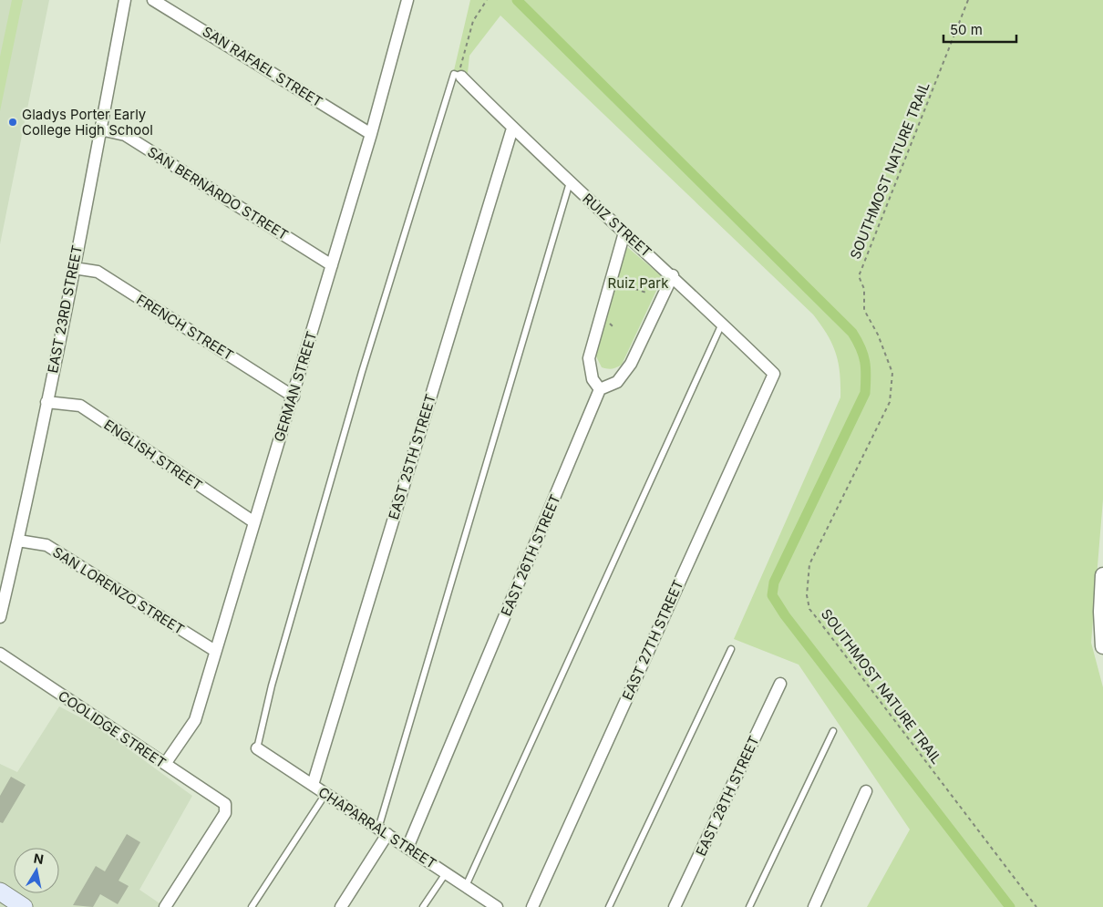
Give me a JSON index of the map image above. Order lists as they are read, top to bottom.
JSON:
{
  "streets": {
    "street": [
      "SAN RAFAEL STREET",
      "SAN BERNARDO STREET",
      "RUIZ STREET",
      "EAST 23RD STREET",
      "FRENCH STREET",
      "GERMAN STREET",
      "ENGLISH STREET",
      "EAST 25TH STREET",
      "EAST 26TH STREET",
      "SAN LORENZO STREET",
      "EAST 27TH STREET",
      "COOLIDGE STREET",
      "EAST 28TH STREET",
      "CHAPARRAL STREET"
    ],
    "path": ["SOUTHMOST NATURE TRAIL"]
  },
  "crossings": [
    ["SAN RAFAEL STREET", "GERMAN STREET"],
    ["SAN BERNARDO STREET", "EAST 23RD STREET"],
    ["SAN BERNARDO STREET", "GERMAN STREET"],
    ["RUIZ STREET", "EAST 25TH STREET"],
    ["RUIZ STREET", "EAST 27TH STREET"],
    ["EAST 23RD STREET", "FRENCH STREET"],
    ["EAST 23RD STREET", "ENGLISH STREET"],
    ["EAST 23RD STREET", "SAN LORENZO STREET"],
    ["FRENCH STREET", "GERMAN STREET"],
    ["GERMAN STREET", "ENGLISH STREET"],
    ["GERMAN STREET", "SAN LORENZO STREET"],
    ["GERMAN STREET", "COOLIDGE STREET"],
    ["EAST 25TH STREET", "CHAPARRAL STREET"],
    ["EAST 26TH STREET", "CHAPARRAL STREET"]
  ],
  "parks": ["Ruiz Park"],
  "places": ["Gladys Porter Early College High School"],
  "scale_bar": "50 m",
  "north": "top"
}
